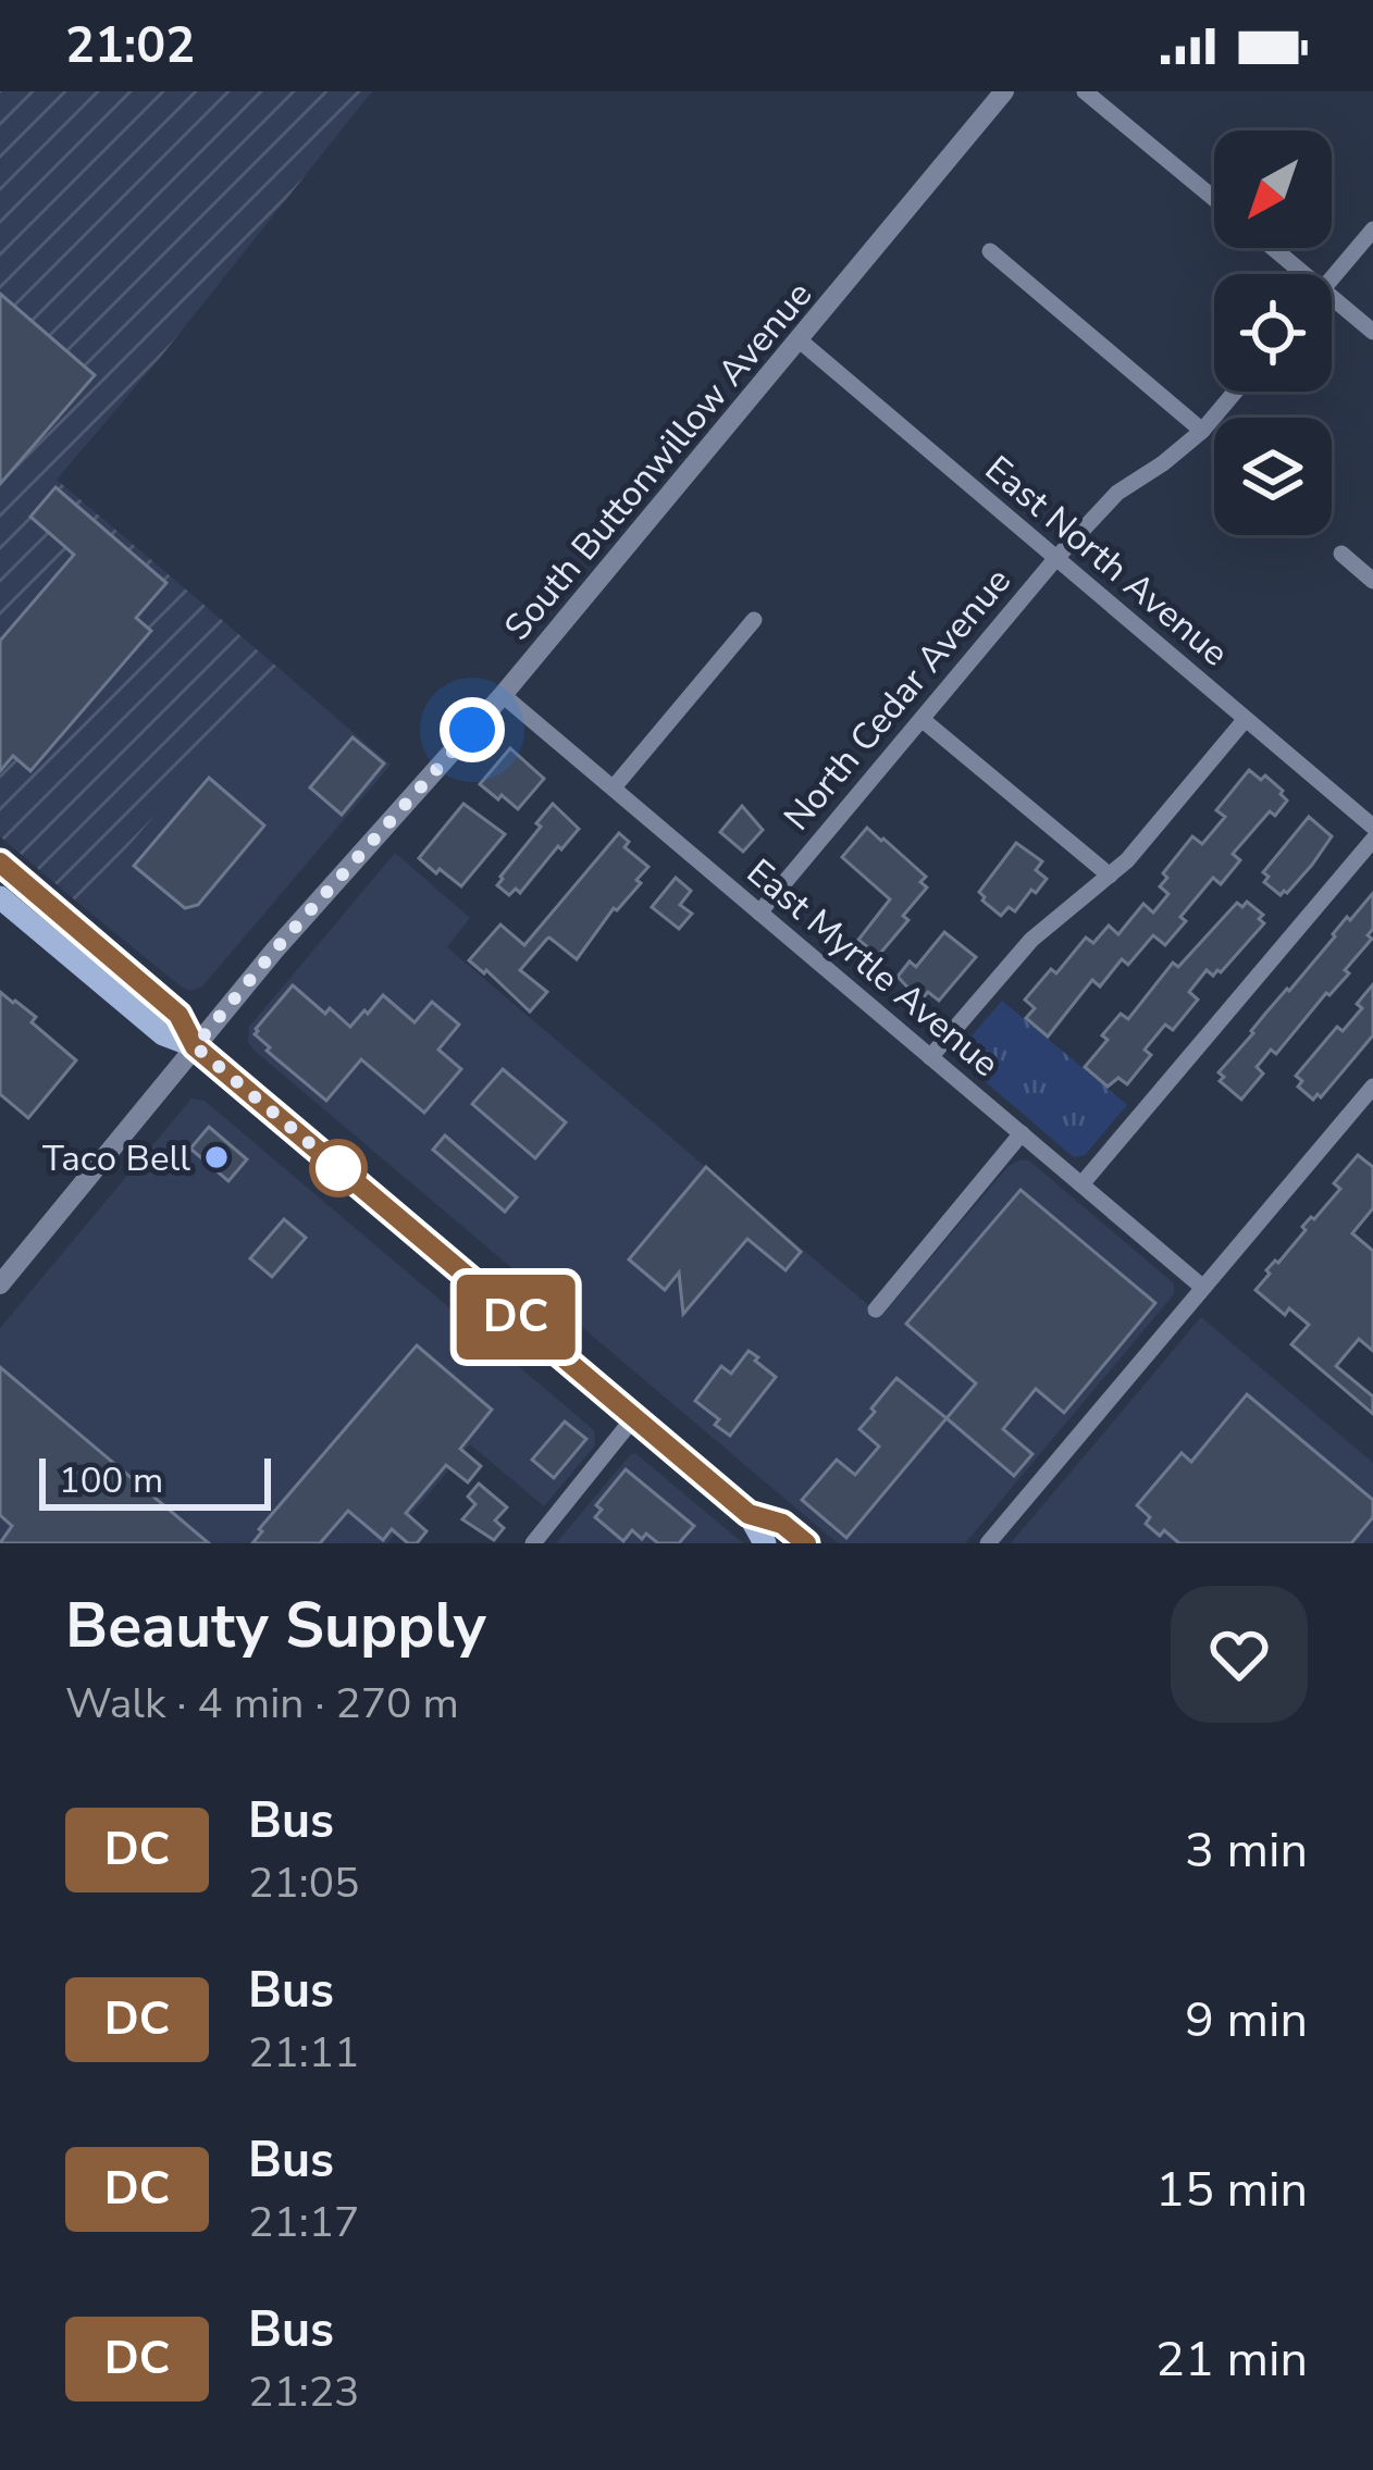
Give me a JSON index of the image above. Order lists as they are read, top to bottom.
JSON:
{
  "streets": {
    "street": [
      "South Buttonwillow Avenue",
      "East North Avenue",
      "North Cedar Avenue",
      "East Myrtle Avenue"
    ]
  },
  "crossings": [
    ["South Buttonwillow Avenue", "East North Avenue"],
    ["South Buttonwillow Avenue", "East Myrtle Avenue"],
    ["East North Avenue", "North Cedar Avenue"],
    ["North Cedar Avenue", "East Myrtle Avenue"]
  ],
  "places": ["Taco Bell"],
  "lines": ["bus line DC"],
  "scale_bar": "100 m",
  "north": "bottom left",
  "page": {
    "status": "21:02",
    "on_map": "DC",
    "scale": "100 m",
    "heading": ["Beauty Supply", "Walk · 4 min · 270 m"],
    "list": [
      {
        "mark": "DC",
        "name": "Bus",
        "note": "21:05",
        "value": "3 min"
      },
      {
        "mark": "DC",
        "name": "Bus",
        "note": "21:11",
        "value": "9 min"
      },
      {
        "mark": "DC",
        "name": "Bus",
        "note": "21:17",
        "value": "15 min"
      },
      {
        "mark": "DC",
        "name": "Bus",
        "note": "21:23",
        "value": "21 min"
      }
    ]
  }
}
